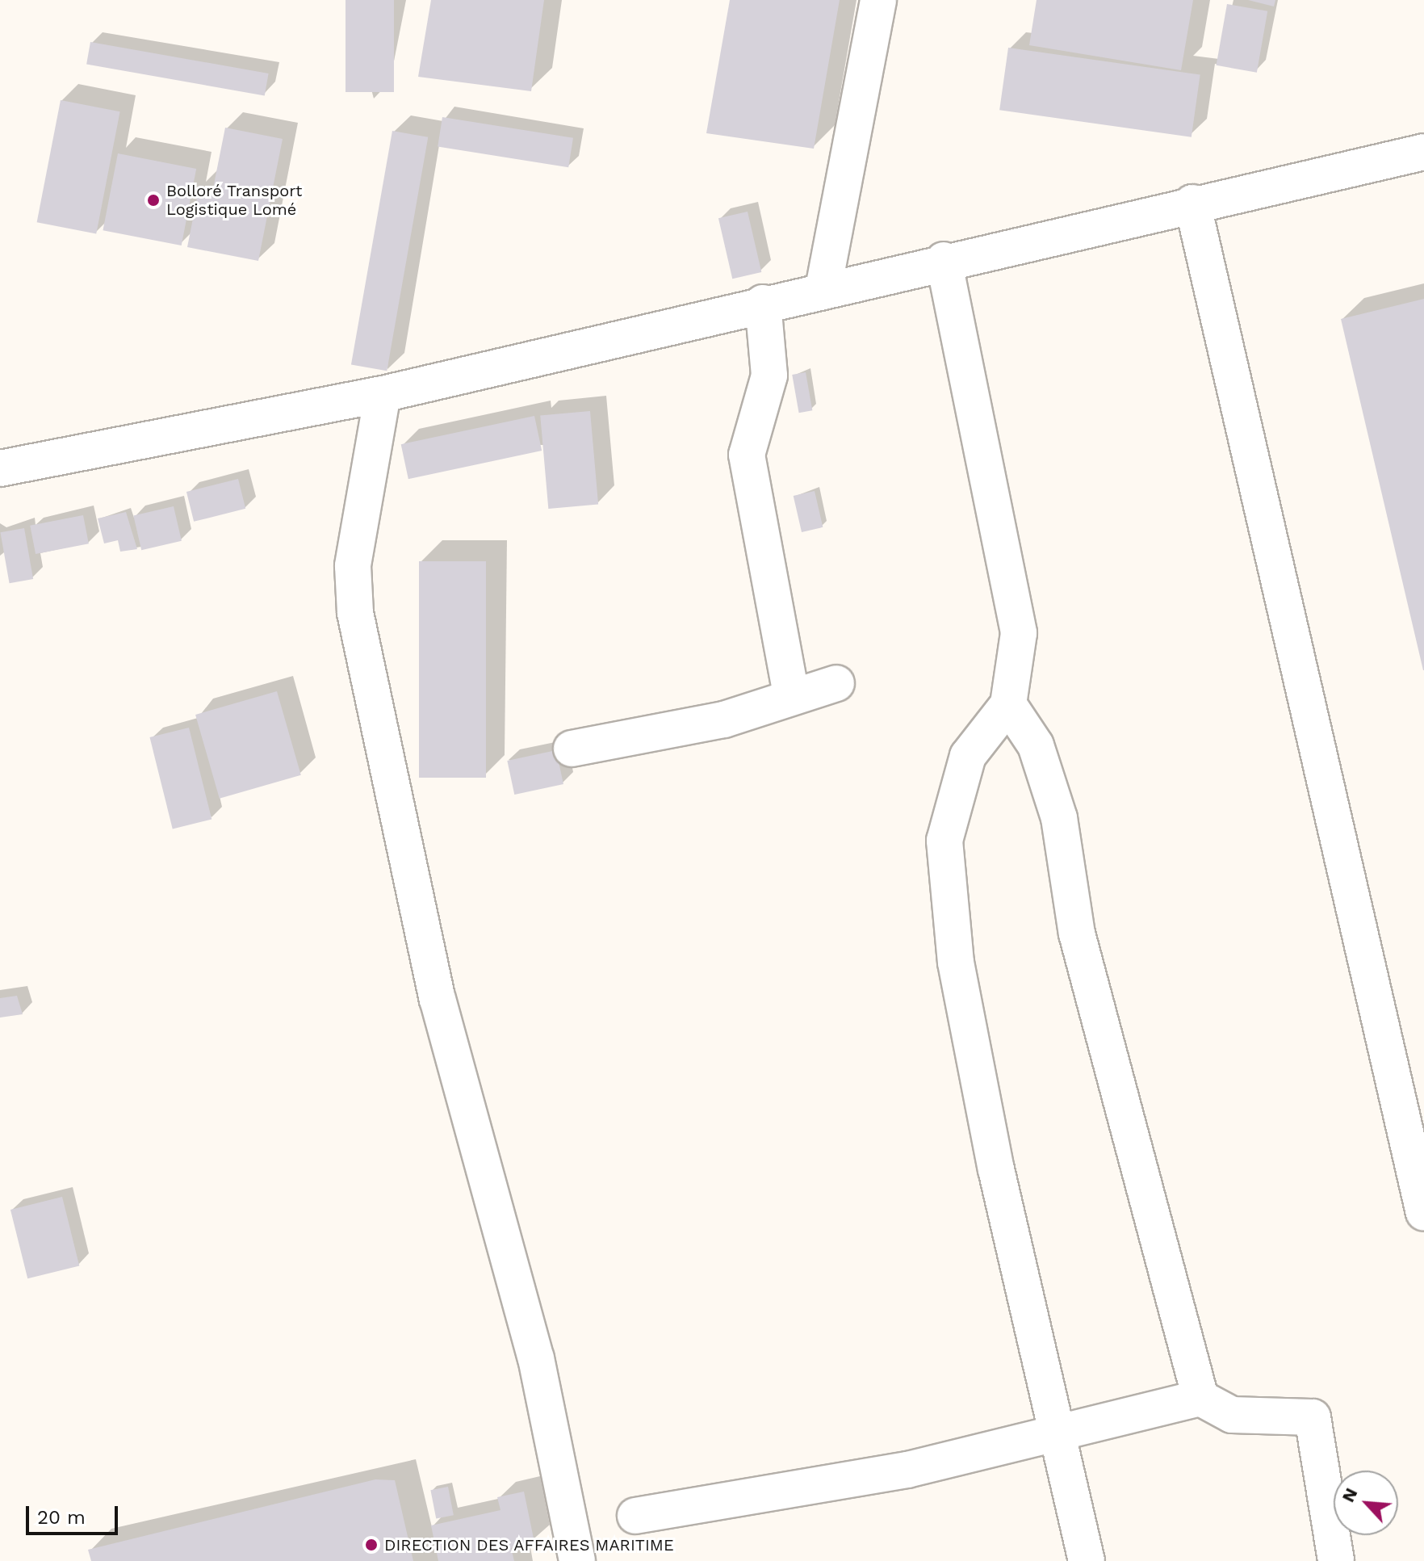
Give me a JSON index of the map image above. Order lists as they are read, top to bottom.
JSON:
{
  "places": ["Bolloré Transport Logistique Lomé", "DIRECTION DES AFFAIRES MARITIME"],
  "scale_bar": "20 m",
  "north": "top left"
}
